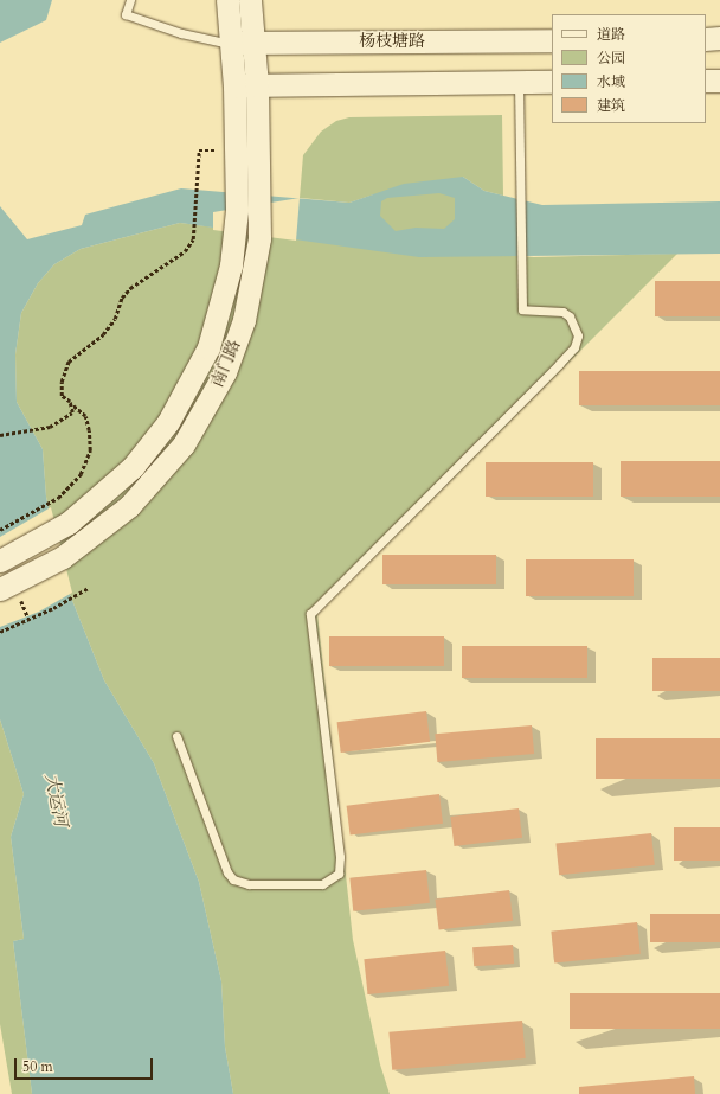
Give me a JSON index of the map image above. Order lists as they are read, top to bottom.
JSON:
{
  "streets": {
    "main road": ["杨枝塘路", "南门路"]
  },
  "crossings": [
    ["杨枝塘路", "南门路"]
  ],
  "water": ["大运河"],
  "legend": [
    "道路",
    "公园",
    "水域",
    "建筑"
  ],
  "scale_bar": "50 m"
}
